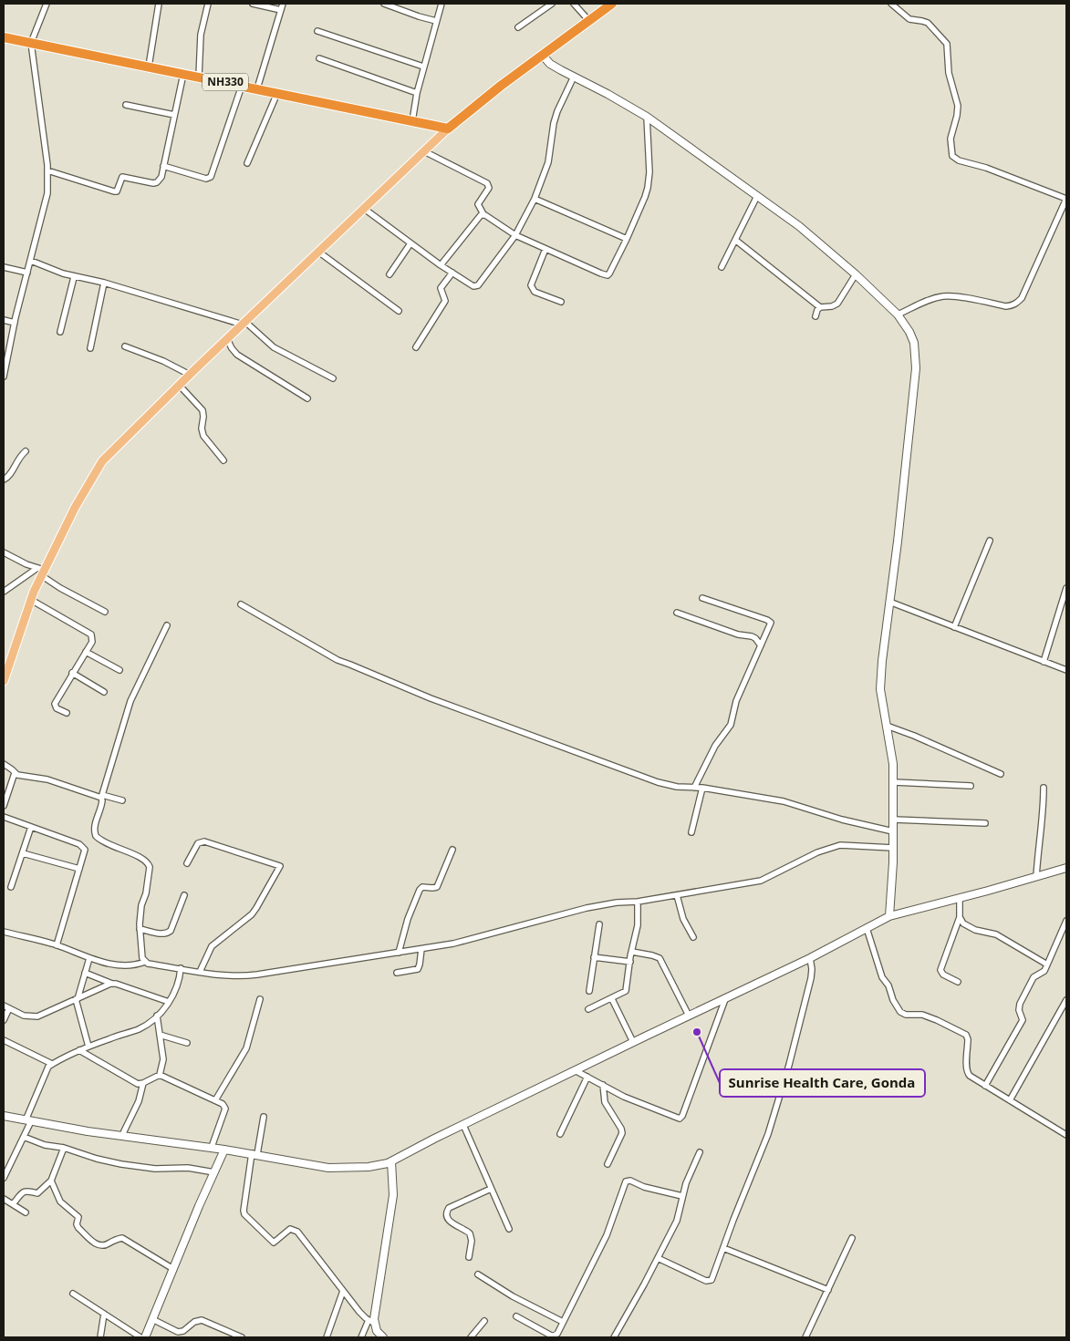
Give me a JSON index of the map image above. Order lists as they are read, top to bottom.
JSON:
{
  "streets": {
    "highway": ["NH330"]
  },
  "places": ["Sunrise Health Care, Gonda"]
}
